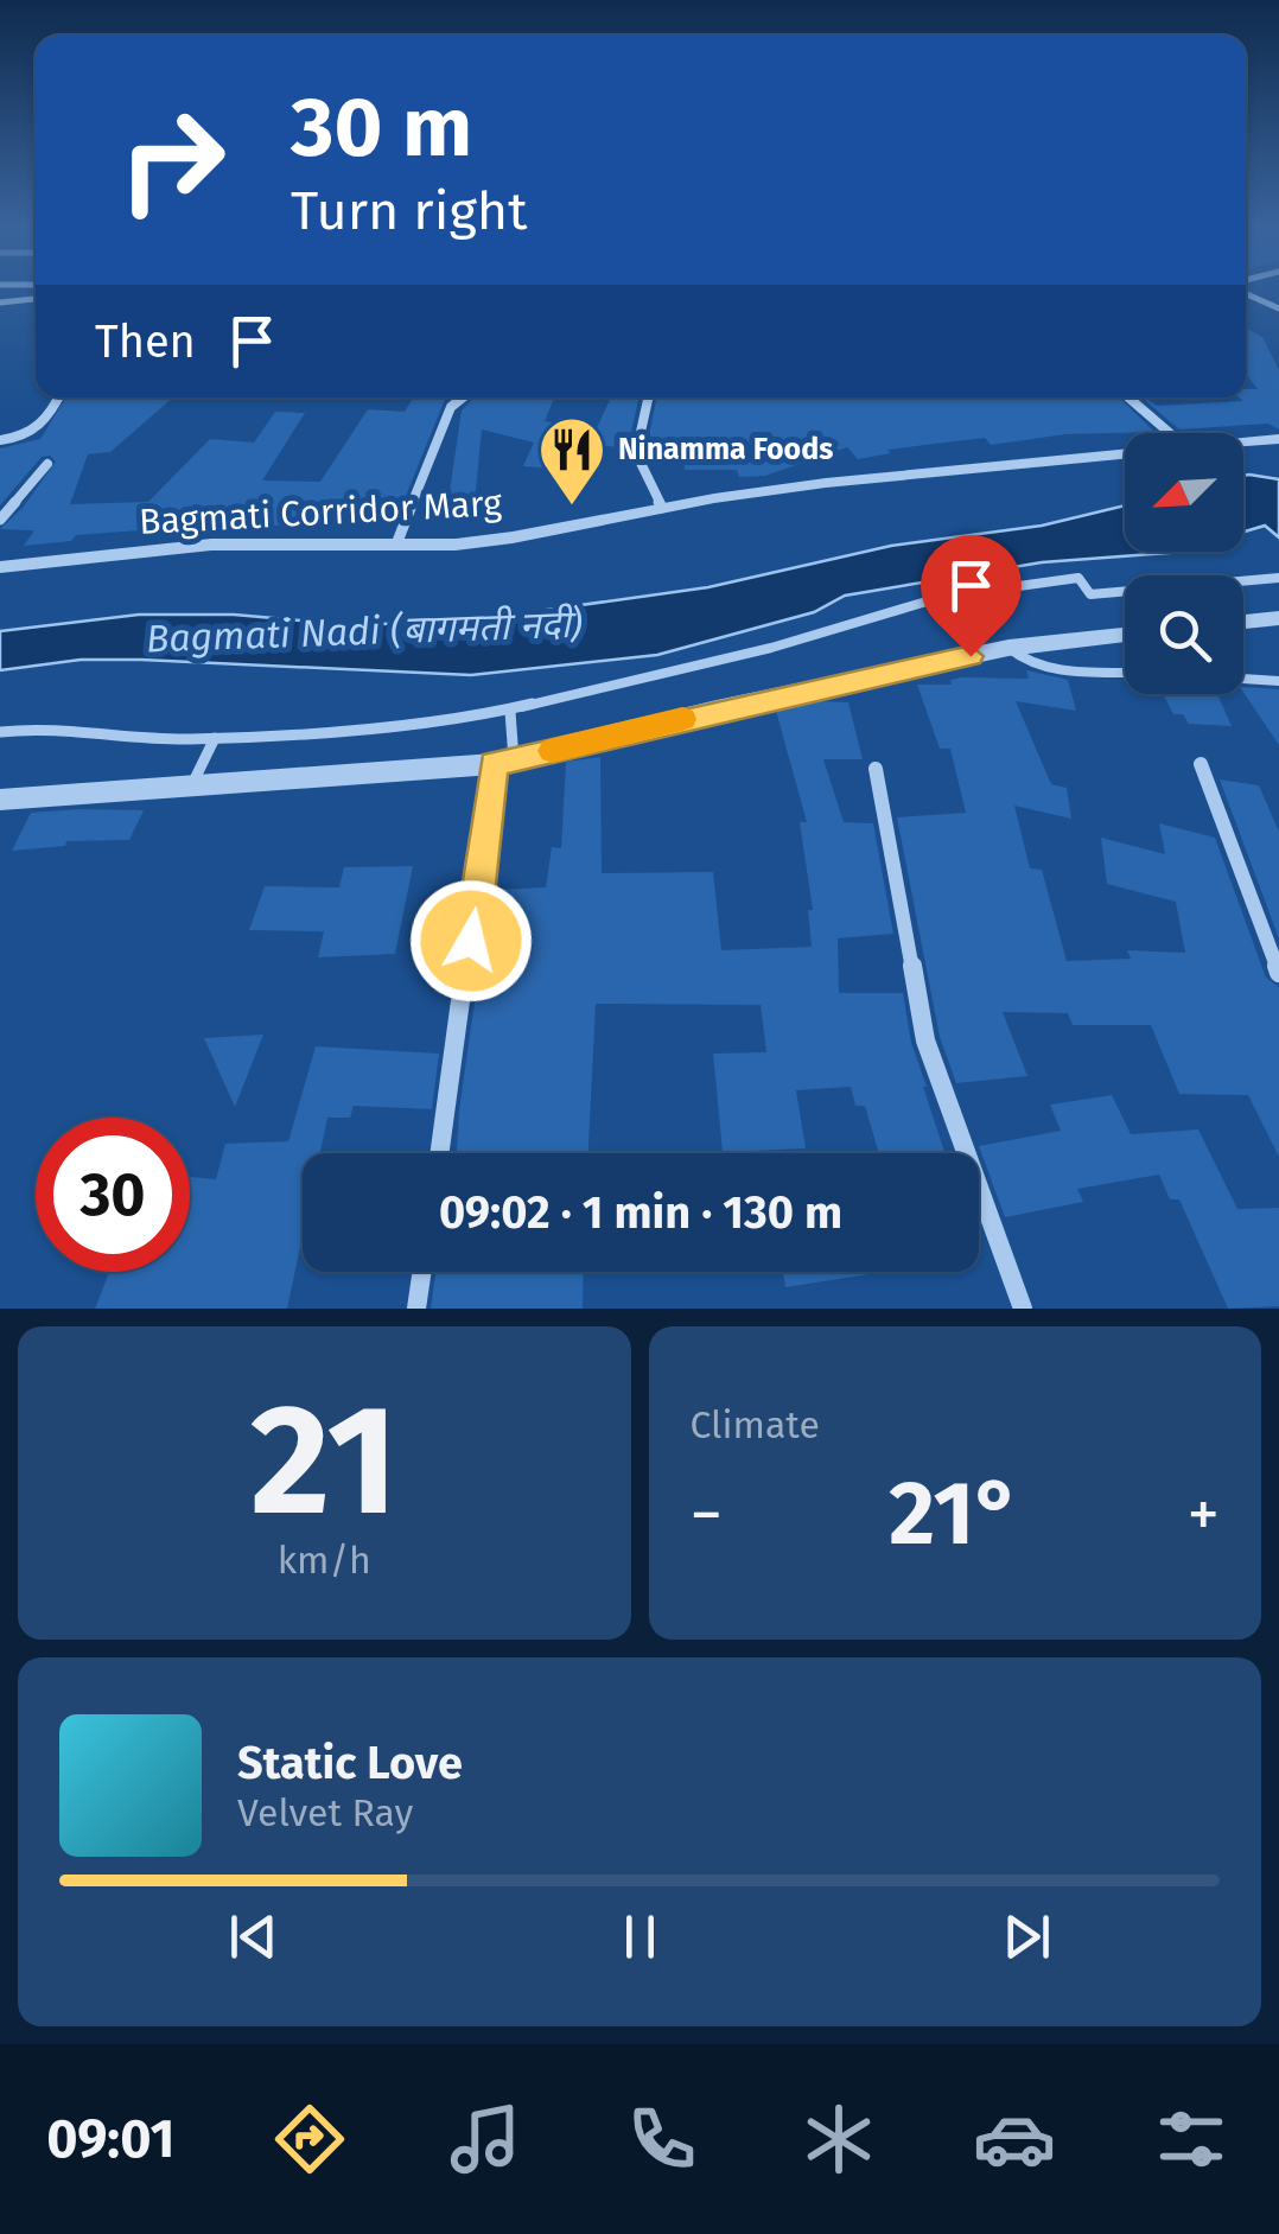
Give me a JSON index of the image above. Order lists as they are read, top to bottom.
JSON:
{
  "streets": {
    "street": ["Bagmati Corridor Marg"]
  },
  "water": ["Bagmati Nadi (बागमती नदी)"],
  "places": {
    "restaurant": ["Ninamma Foods"]
  },
  "north": "bottom left",
  "page": {
    "turn": ["30 m", "Turn right"],
    "then": "Then",
    "limit": "30",
    "trip": "09:02 · 1 min · 130 m",
    "tile": [
      ["21", "km/h"],
      "Climate"
    ],
    "heat": ["−", "21°", "+"],
    "song": ["Static Love", "Velvet Ray"],
    "tabs": "09:01"
  }
}
